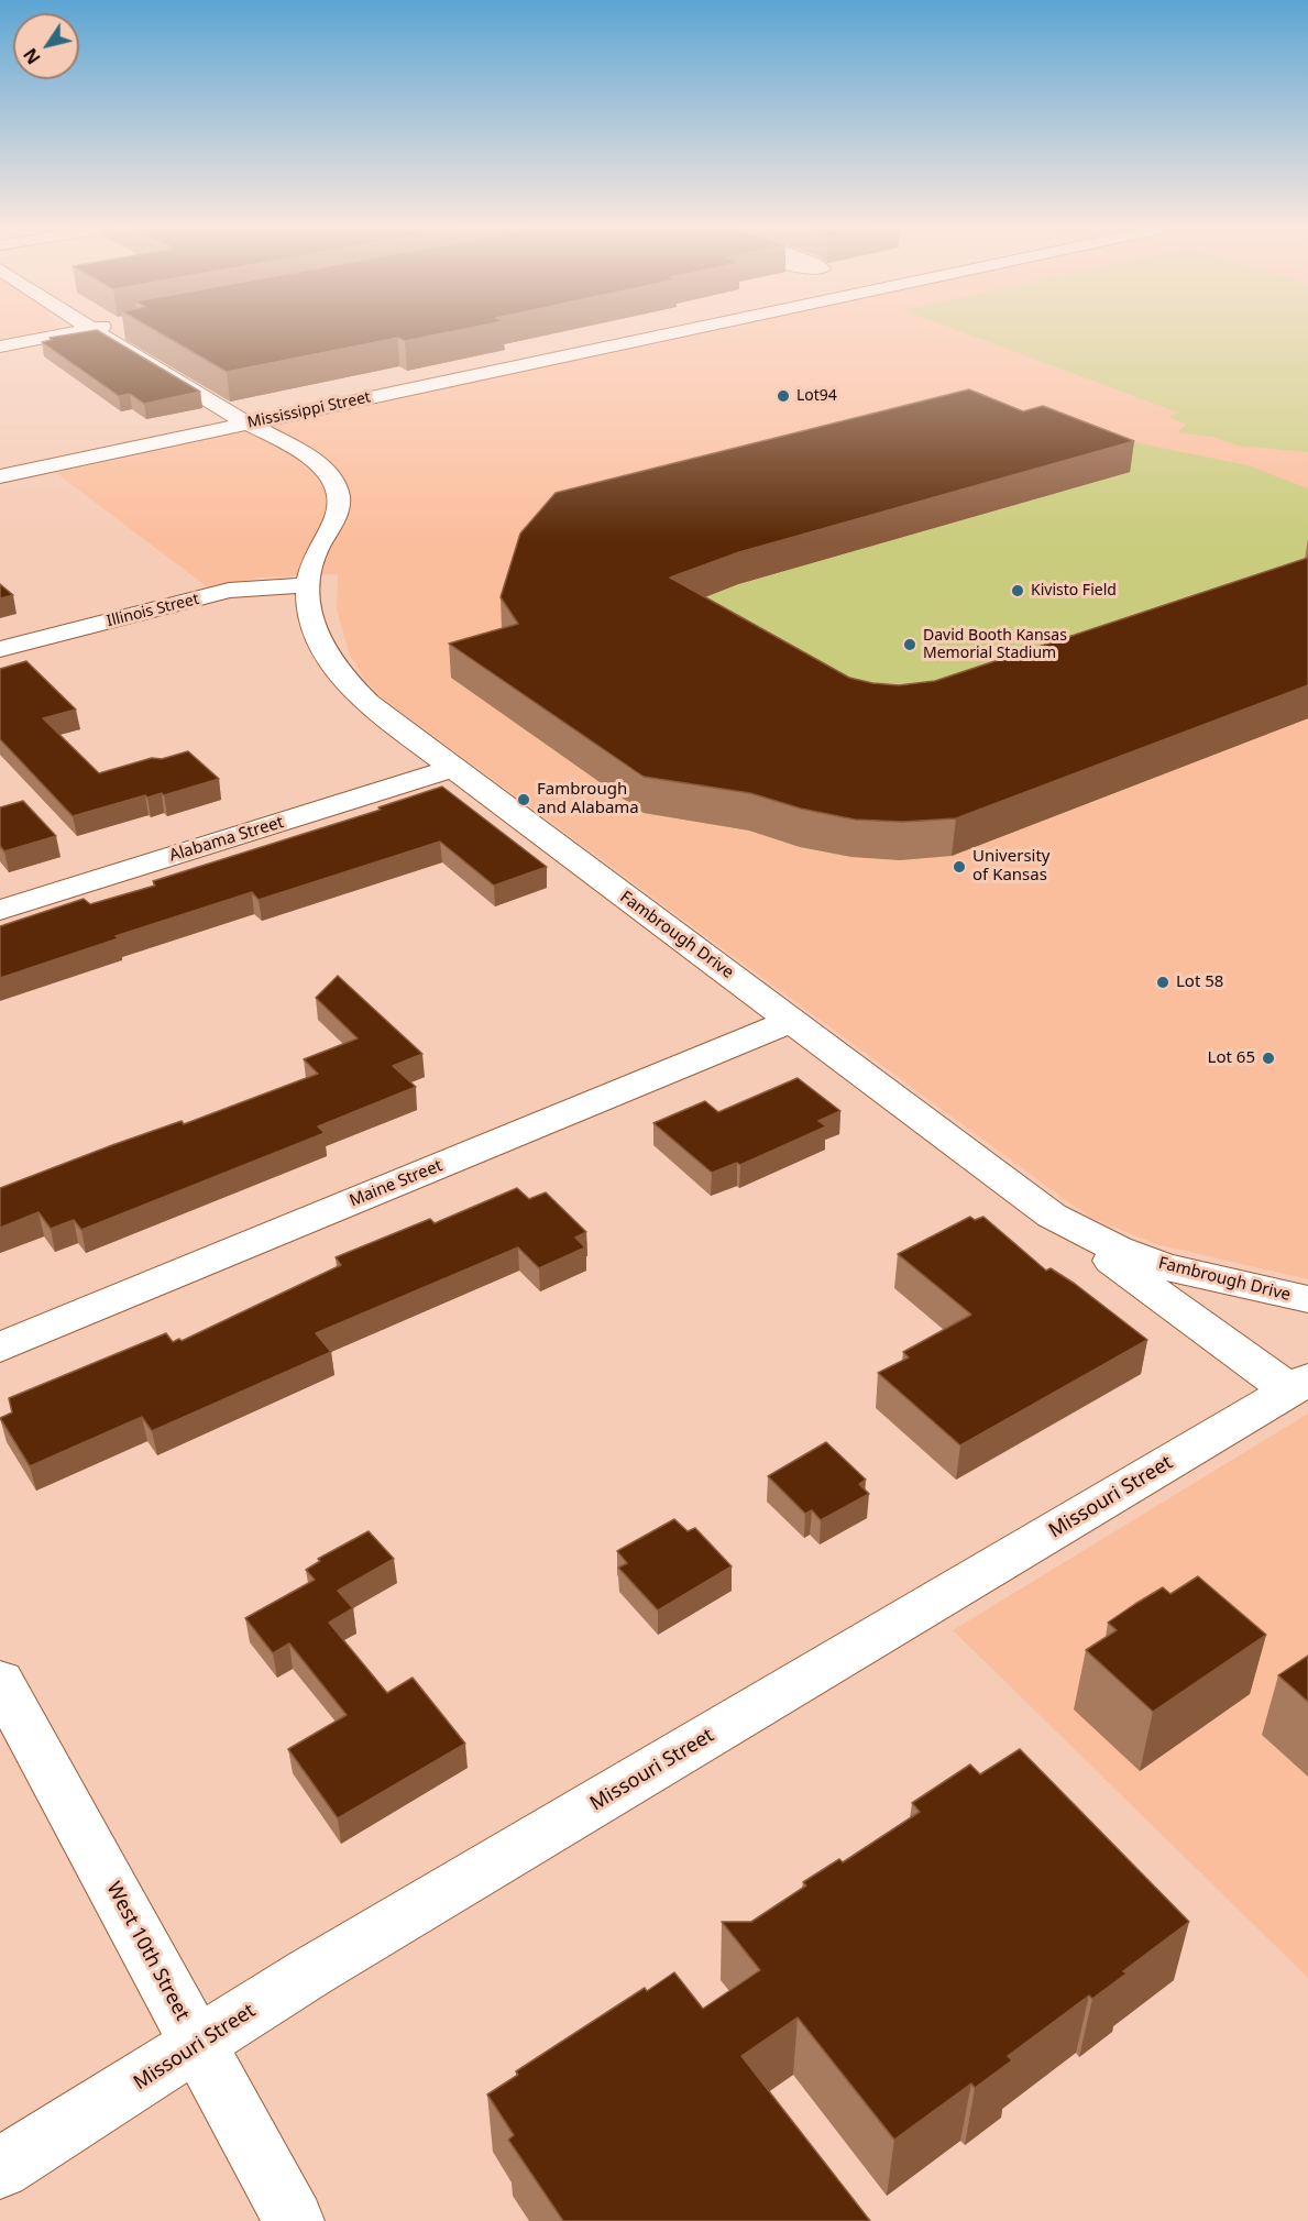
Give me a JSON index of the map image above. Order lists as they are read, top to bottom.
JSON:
{
  "streets": {
    "street": [
      "Mississippi Street",
      "Illinois Street",
      "Alabama Street",
      "Fambrough Drive",
      "Maine Street",
      "Missouri Street",
      "West 10th Street"
    ]
  },
  "crossings": [
    ["Mississippi Street", "Fambrough Drive"],
    ["Illinois Street", "Fambrough Drive"],
    ["Alabama Street", "Fambrough Drive"],
    ["Fambrough Drive", "Maine Street"],
    ["Missouri Street", "West 10th Street"]
  ],
  "places": [
    "Lot94",
    "Kivisto Field",
    "David Booth Kansas Memorial Stadium",
    "Fambrough and Alabama",
    "University of Kansas",
    "Lot 58",
    "Lot 65"
  ],
  "north": "bottom left"
}
